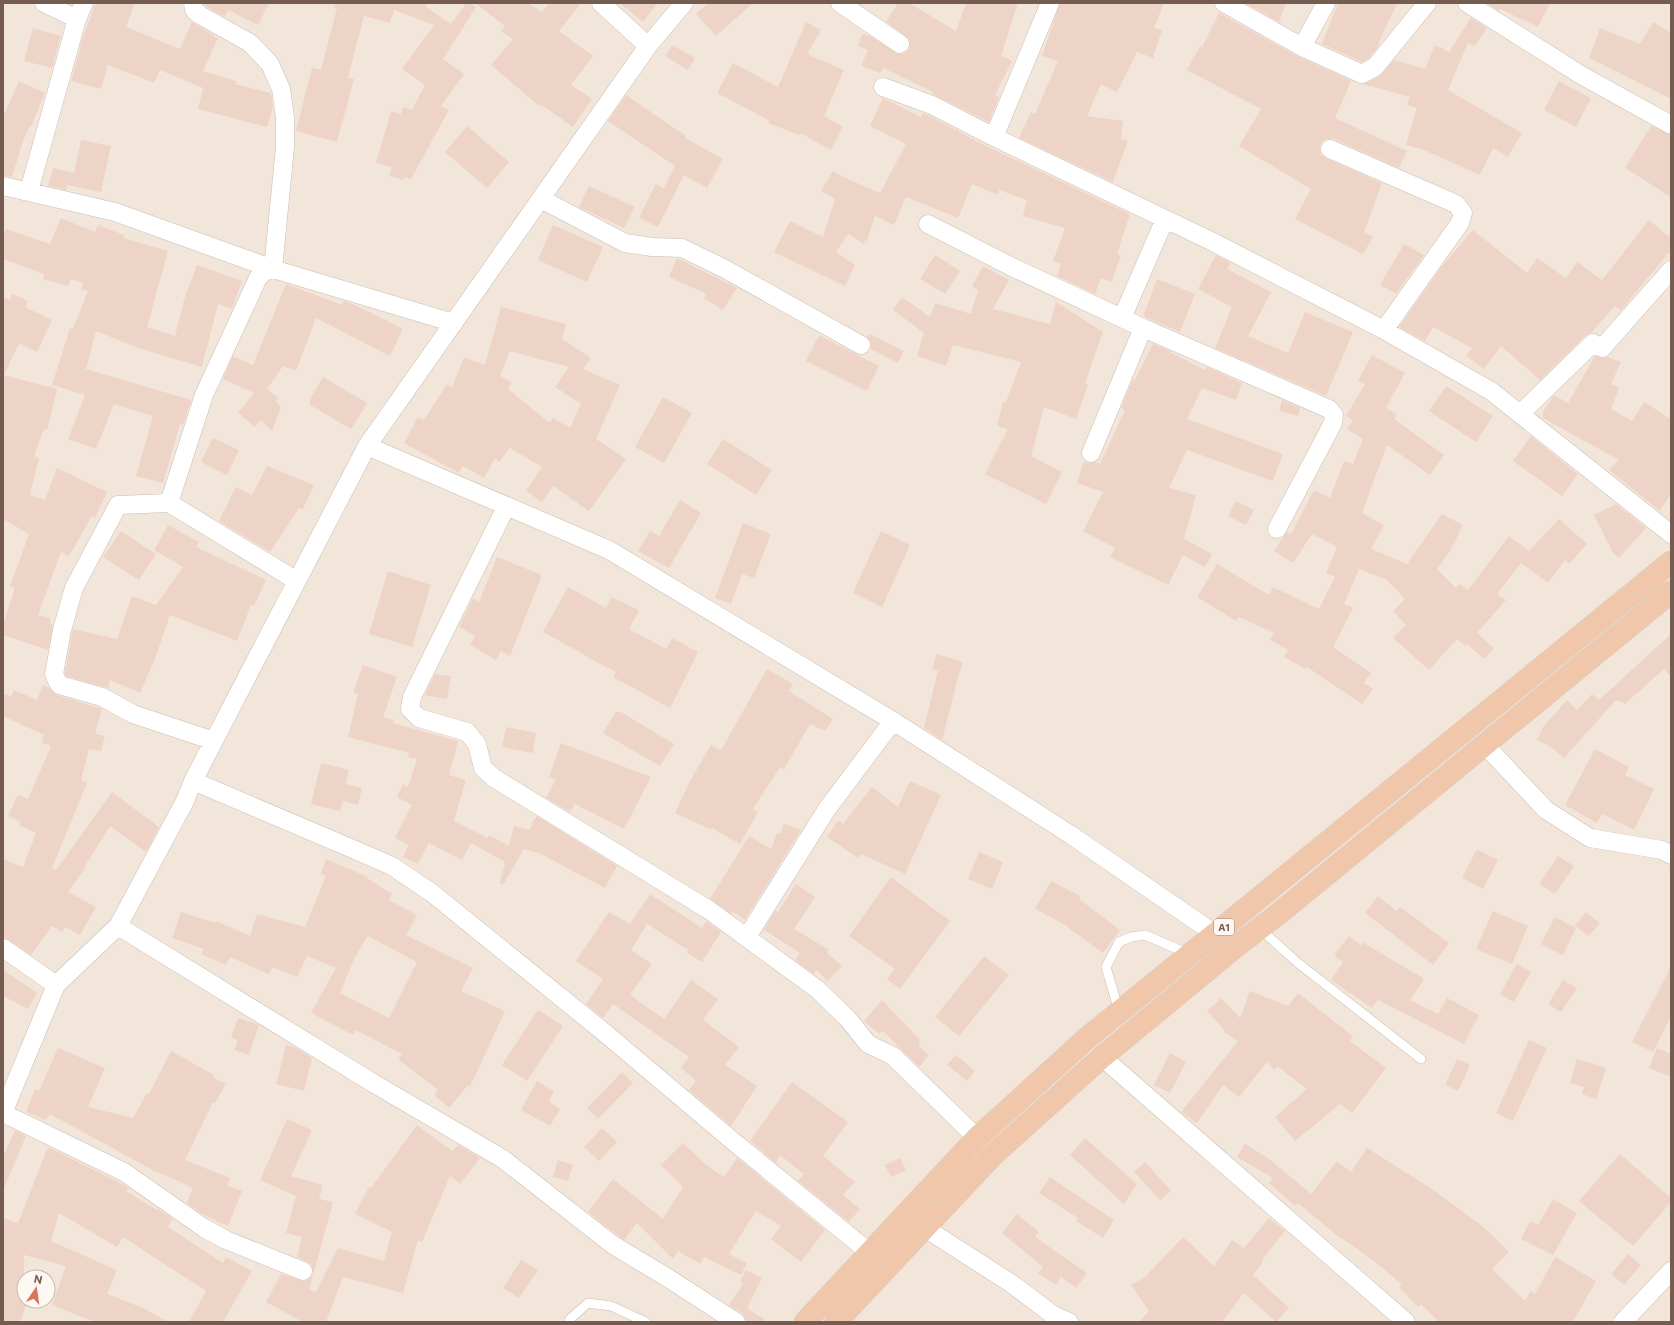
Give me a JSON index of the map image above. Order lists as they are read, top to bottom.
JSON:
{
  "streets": {
    "highway": ["A1"]
  },
  "north": "top"
}
